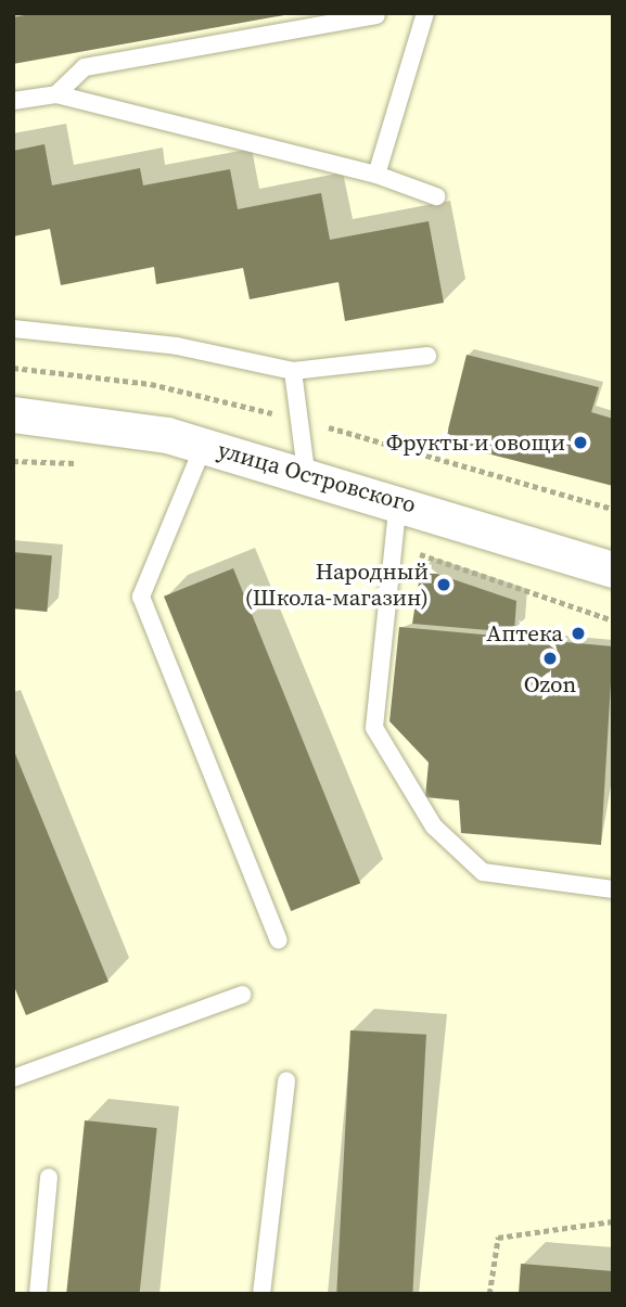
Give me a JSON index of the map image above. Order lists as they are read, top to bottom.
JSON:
{
  "streets": {
    "street": ["улица Островского"]
  },
  "places": [
    "Фрукты и овощи",
    "Народный (Школа-магазин)",
    "Аптека",
    "Ozon"
  ]
}
